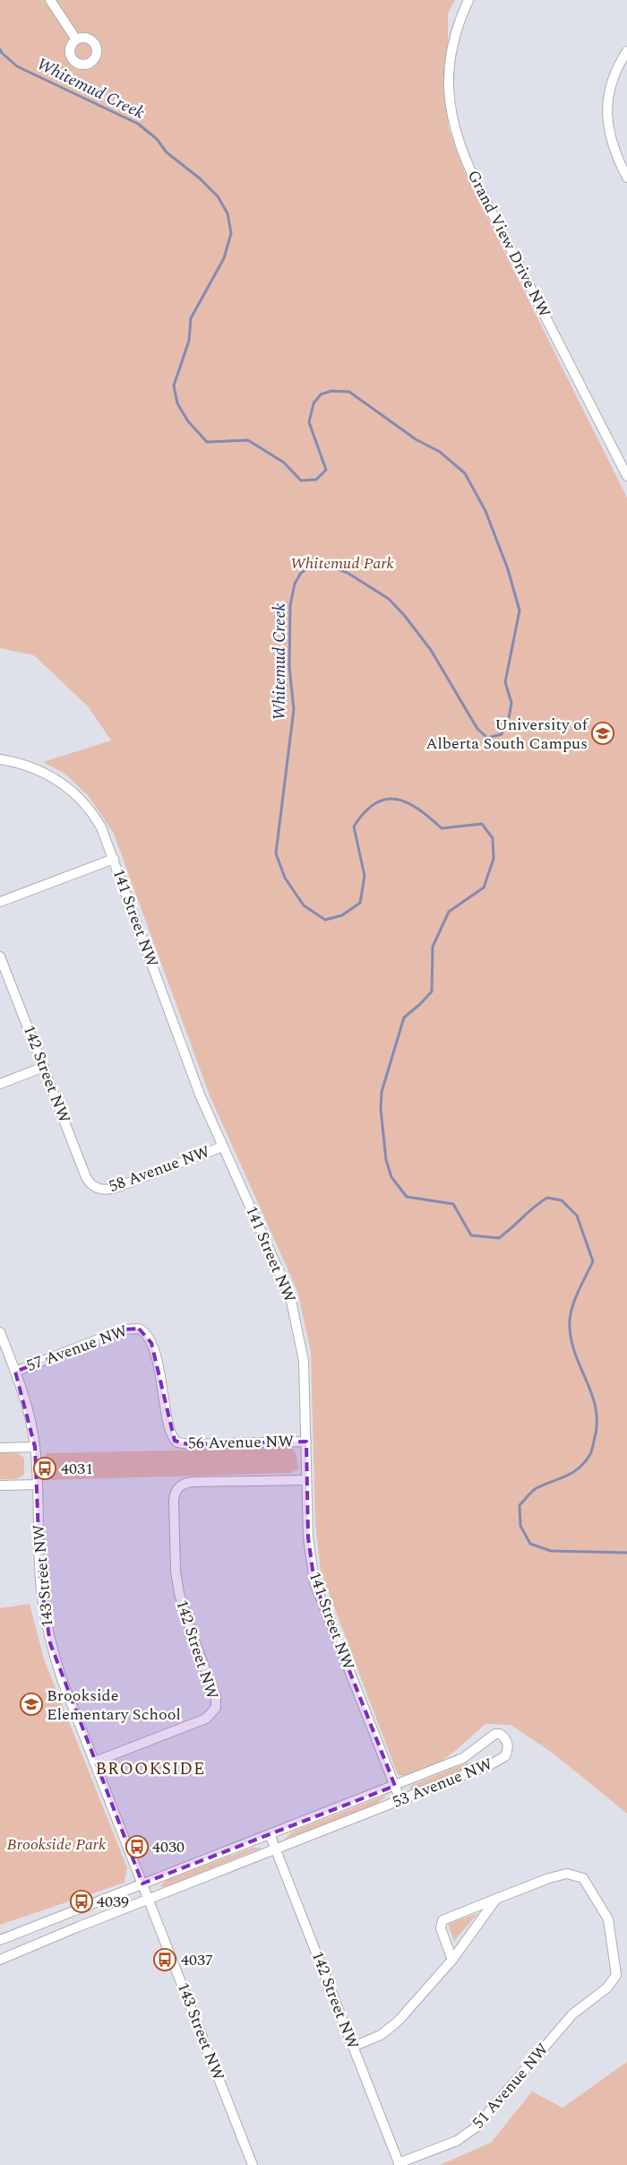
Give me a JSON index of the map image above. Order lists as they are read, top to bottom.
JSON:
{
  "streets": {
    "street": [
      "Grand View Drive NW",
      "141 Street NW",
      "142 Street NW",
      "58 Avenue NW",
      "57 Avenue NW",
      "56 Avenue NW",
      "143 Street NW",
      "53 Avenue NW",
      "51 Avenue NW"
    ]
  },
  "crossings": [
    ["141 Street NW", "142 Street NW"],
    ["141 Street NW", "58 Avenue NW"],
    ["141 Street NW", "56 Avenue NW"],
    ["141 Street NW", "53 Avenue NW"],
    ["142 Street NW", "58 Avenue NW"],
    ["142 Street NW", "143 Street NW"],
    ["142 Street NW", "53 Avenue NW"],
    ["142 Street NW", "51 Avenue NW"],
    ["57 Avenue NW", "56 Avenue NW"],
    ["57 Avenue NW", "143 Street NW"],
    ["143 Street NW", "53 Avenue NW"]
  ],
  "districts": ["BROOKSIDE"],
  "water": ["Whitemud Creek"],
  "parks": ["Whitemud Park", "Brookside Park"],
  "places": {
    "school or university": ["University of Alberta South Campus", "Brookside Elementary School"],
    "bus stop": [
      "4031",
      "4030",
      "4039",
      "4037"
    ]
  }
}
